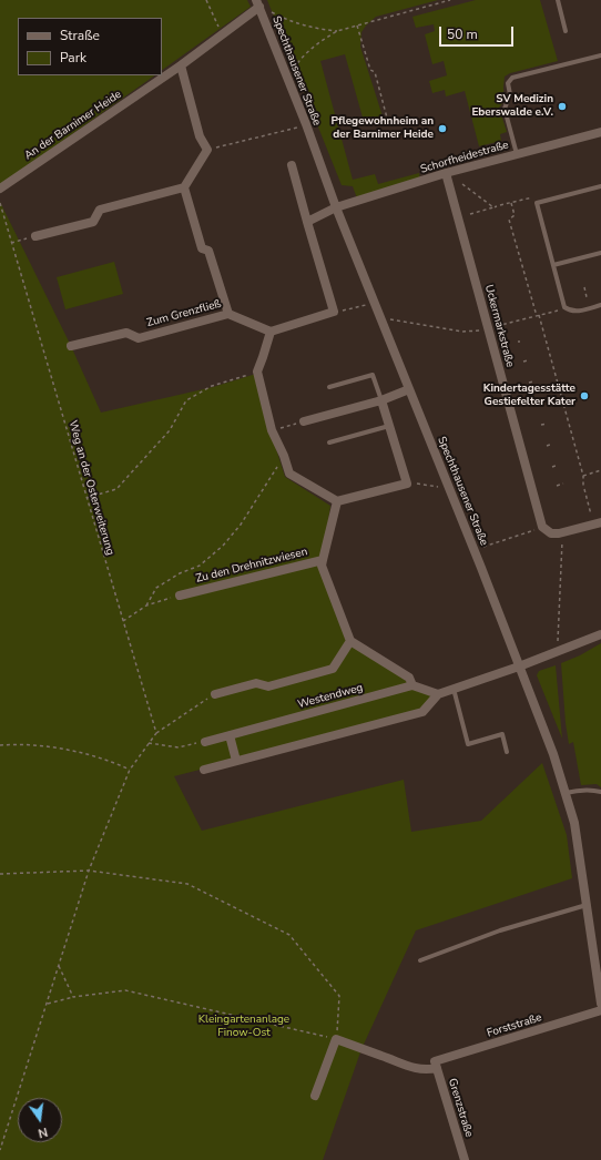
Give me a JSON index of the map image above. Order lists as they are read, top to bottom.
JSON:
{
  "streets": {
    "street": [
      "Spechthausener Straße",
      "An der Barnimer Heide",
      "Schorfheidestraße",
      "Zum Grenzfließ",
      "Uckermarkstraße",
      "Zu den Drehnitzwiesen",
      "Westendweg",
      "Forststraße",
      "Grenzstraße"
    ],
    "path": ["Weg an der Osterweiterung"]
  },
  "crossings": [
    ["Spechthausener Straße", "An der Barnimer Heide"],
    ["Spechthausener Straße", "Schorfheidestraße"],
    ["Schorfheidestraße", "Uckermarkstraße"],
    ["Forststraße", "Grenzstraße"]
  ],
  "parks": ["Kleingartenanlage Finow-Ost"],
  "places": ["SV Medizin Eberswalde e.V.", "Pflegewohnheim an der Barnimer Heide", "Kindertagesstätte Gestiefelter Kater"],
  "legend": ["Straße", "Park"],
  "scale_bar": "50 m",
  "north": "bottom"
}
